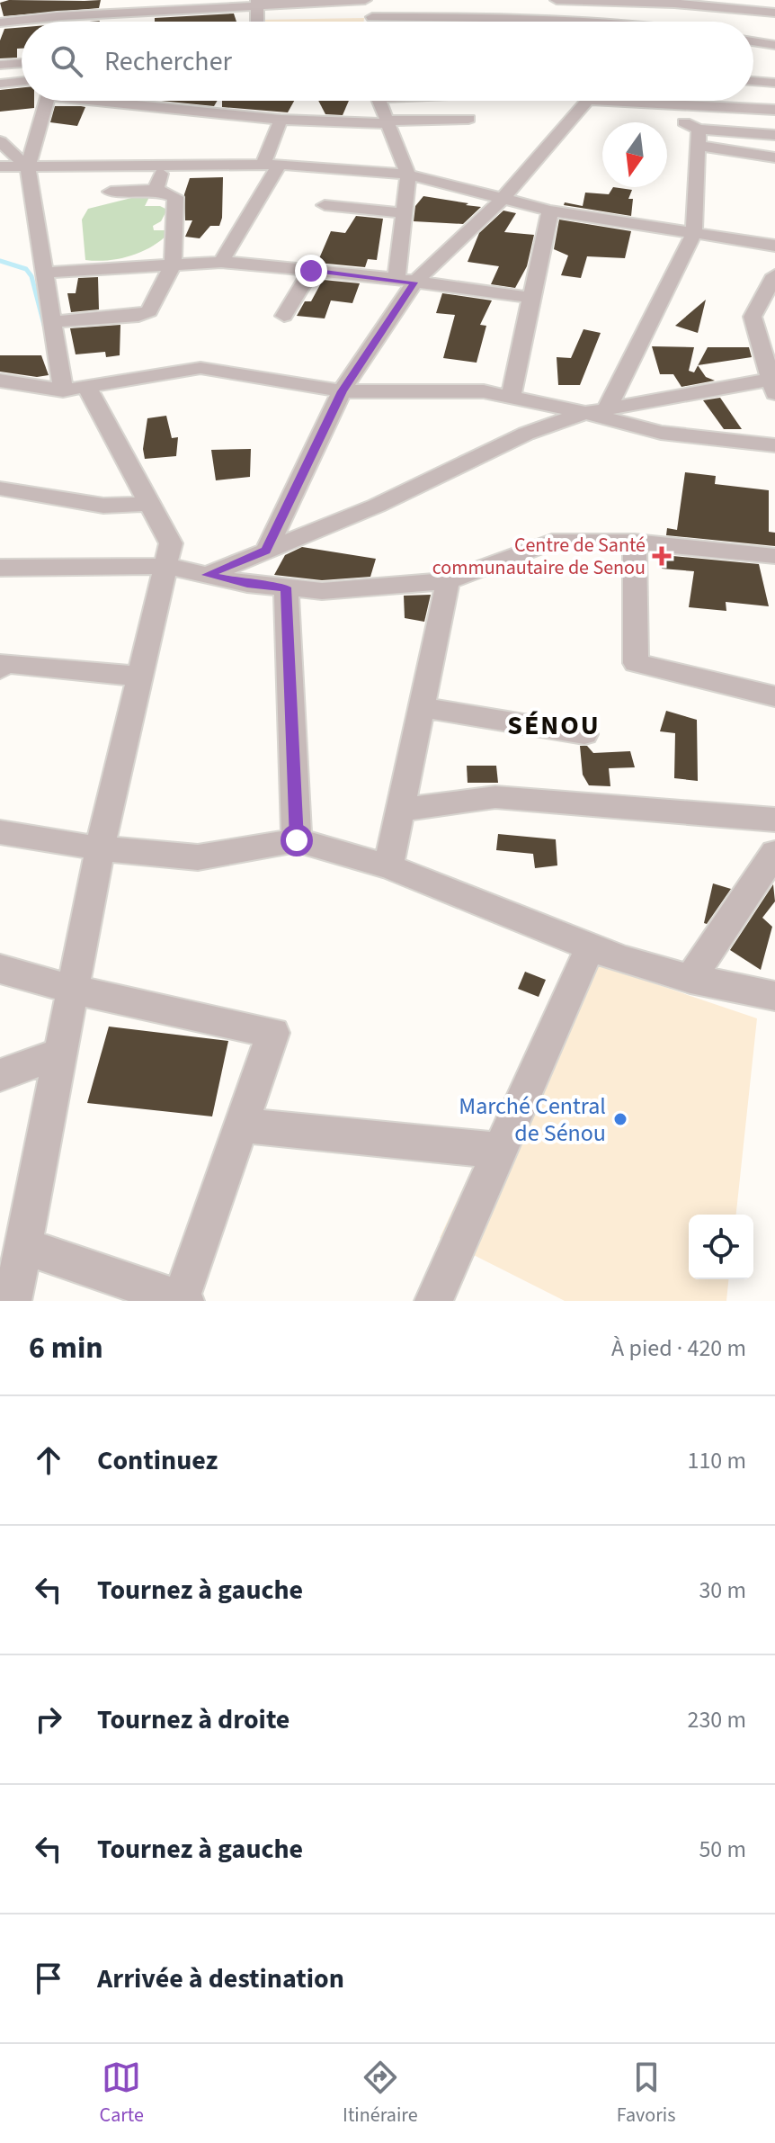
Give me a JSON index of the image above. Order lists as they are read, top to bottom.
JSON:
{
  "districts": ["SÉNOU"],
  "places": {
    "health": ["Centre de Santé communautaire de Senou"],
    "other": ["Marché Central de Sénou"]
  },
  "north": "bottom",
  "page": {
    "search": "Rechercher",
    "heading": ["6 min", "À pied · 420 m"],
    "list": [
      ["Continuez", "110 m"],
      ["Tournez à gauche", "30 m"],
      ["Tournez à droite", "230 m"],
      ["Tournez à gauche", "50 m"],
      "Arrivée à destination"
    ],
    "nav": ["Carte", "Itinéraire", "Favoris"]
  }
}
